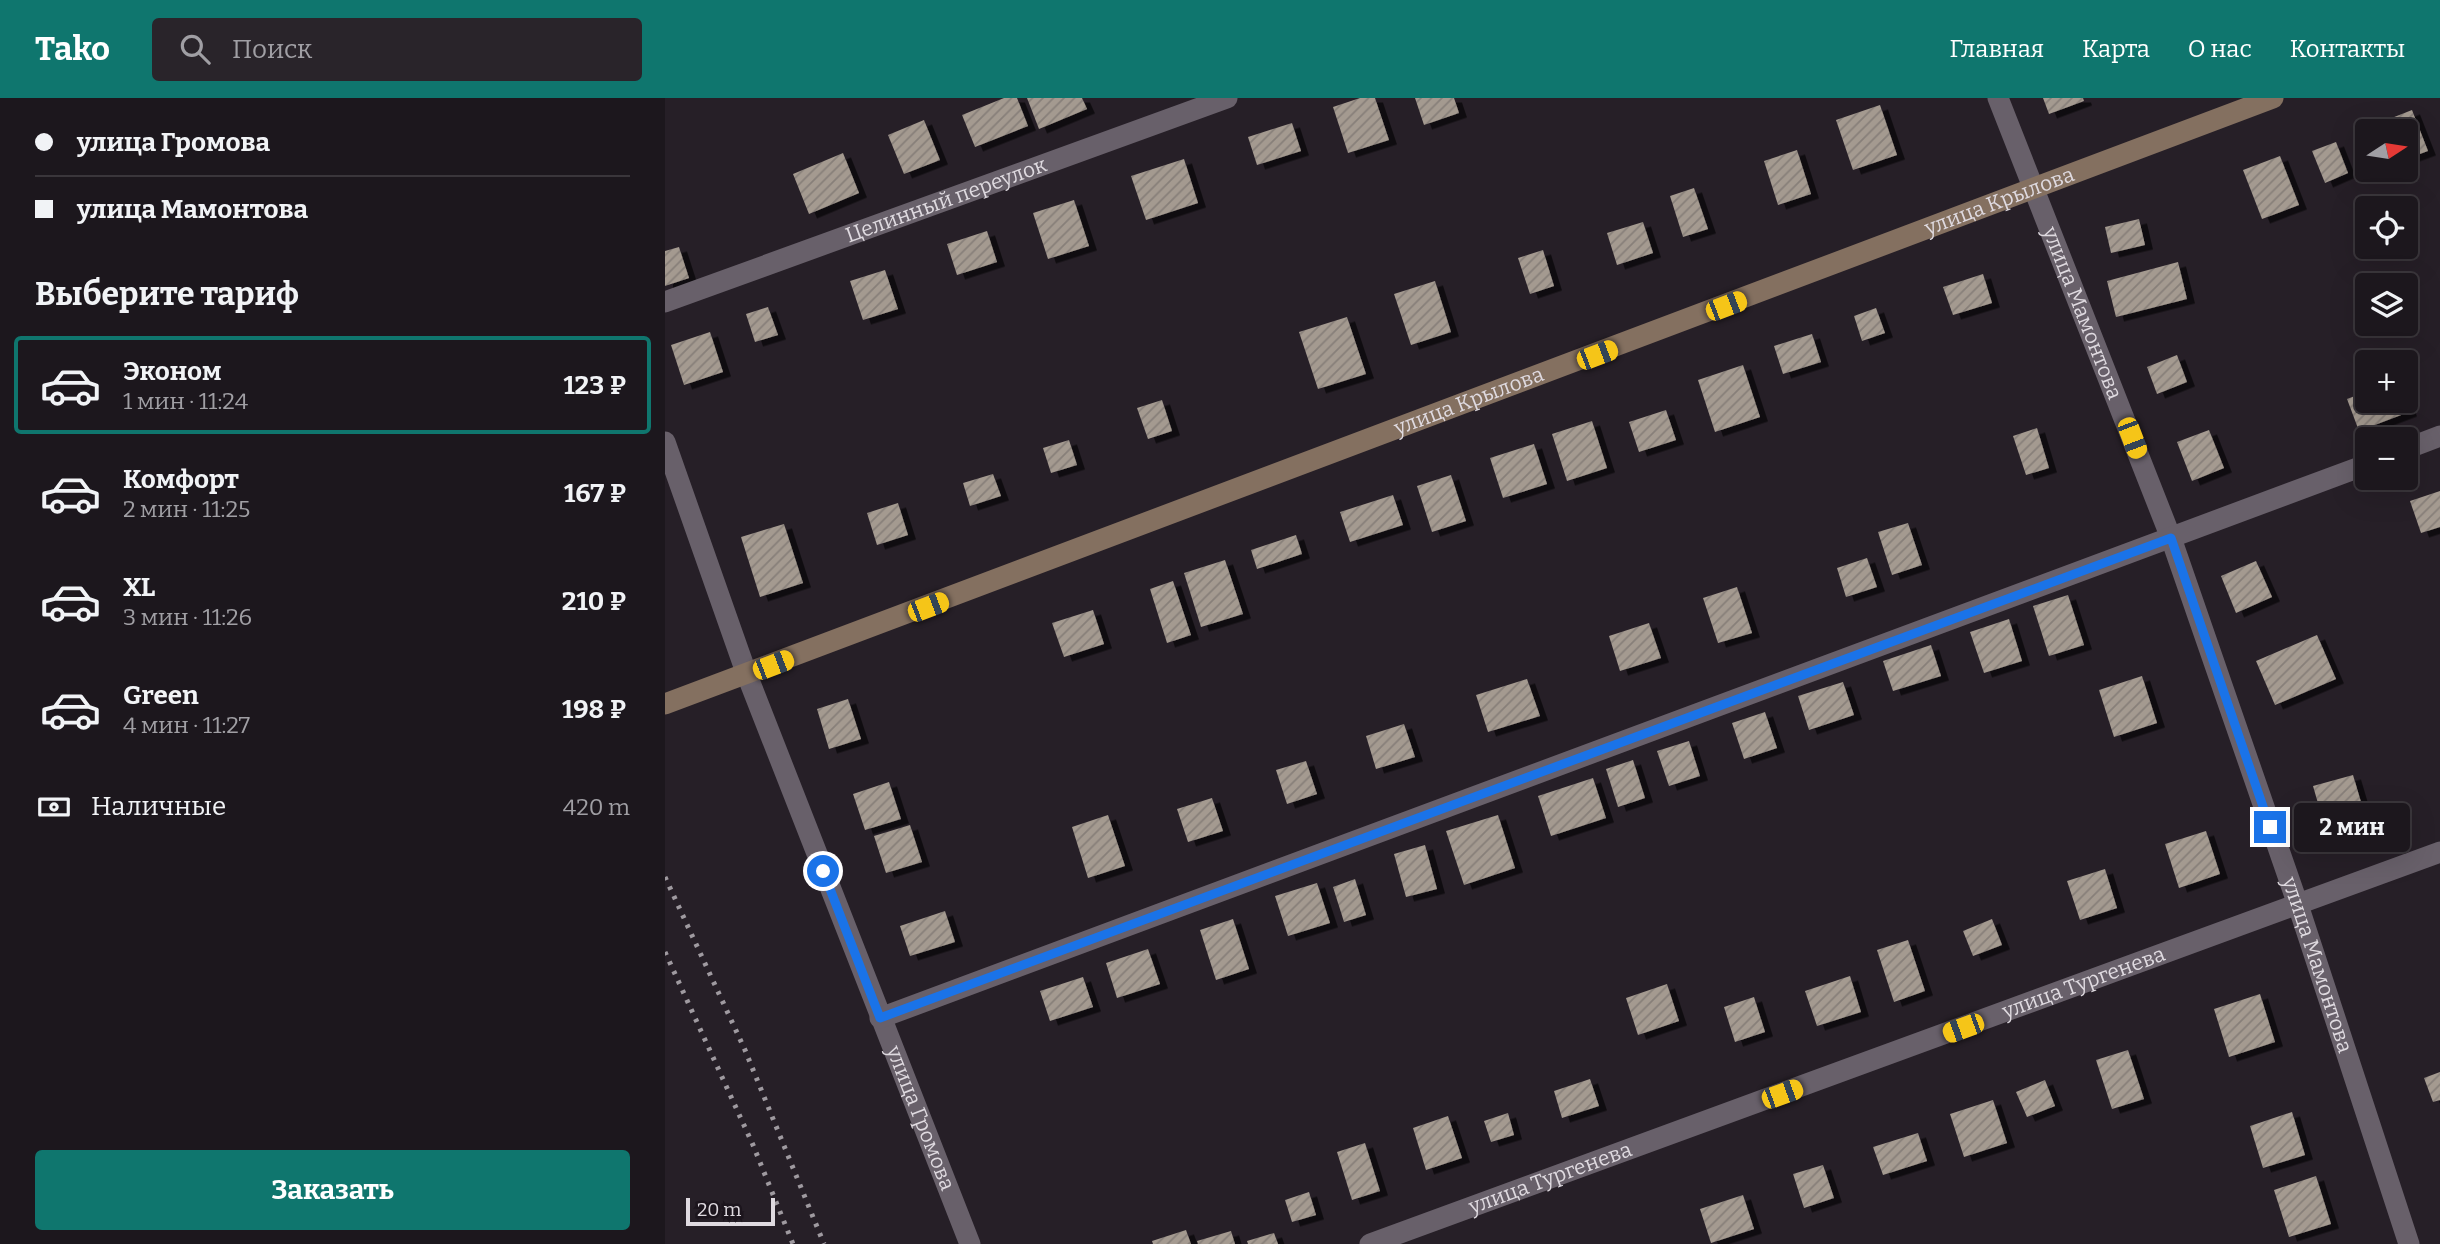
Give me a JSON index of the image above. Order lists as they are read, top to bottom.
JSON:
{
  "streets": {
    "street": [
      "Целинный переулок",
      "улица Крылова",
      "улица Мамонтова",
      "улица Тургенева",
      "улица Громова"
    ]
  },
  "crossings": [
    ["улица Крылова", "улица Мамонтова"],
    ["улица Крылова", "улица Громова"],
    ["улица Мамонтова", "улица Тургенева"]
  ],
  "scale_bar": "20 m",
  "north": "right",
  "page": {
    "header": "Tako",
    "search": "Поиск",
    "nav": [
      "Главная",
      "Карта",
      "О нас",
      "Контакты"
    ],
    "banner": ["улица Громова", "улица Мамонтова"],
    "map_buttons": ["+", "−"],
    "heading": "Выберите тариф",
    "list": [
      {
        "name": "Эконом",
        "note": "1 мин · 11:24",
        "value": "123 ₽"
      },
      {
        "name": "Комфорт",
        "note": "2 мин · 11:25",
        "value": "167 ₽"
      },
      {
        "name": "XL",
        "note": "3 мин · 11:26",
        "value": "210 ₽"
      },
      {
        "name": "Green",
        "note": "4 мин · 11:27",
        "value": "198 ₽"
      }
    ],
    "pay": ["Наличные", "420 m"],
    "bubble": "2 мин",
    "buttons": "Заказать",
    "scale": "20 m"
  }
}
